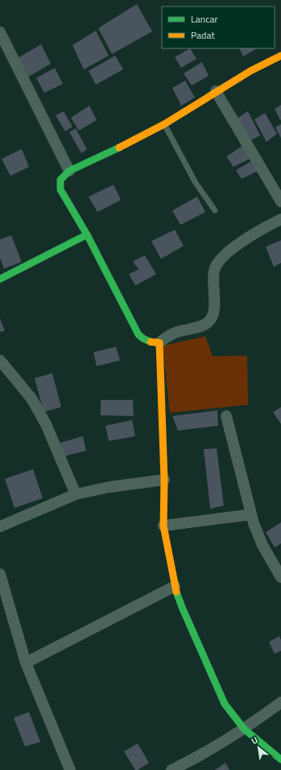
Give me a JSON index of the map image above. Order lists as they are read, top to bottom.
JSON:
{
  "legend": ["Lancar", "Padat"],
  "north": "top left"
}
